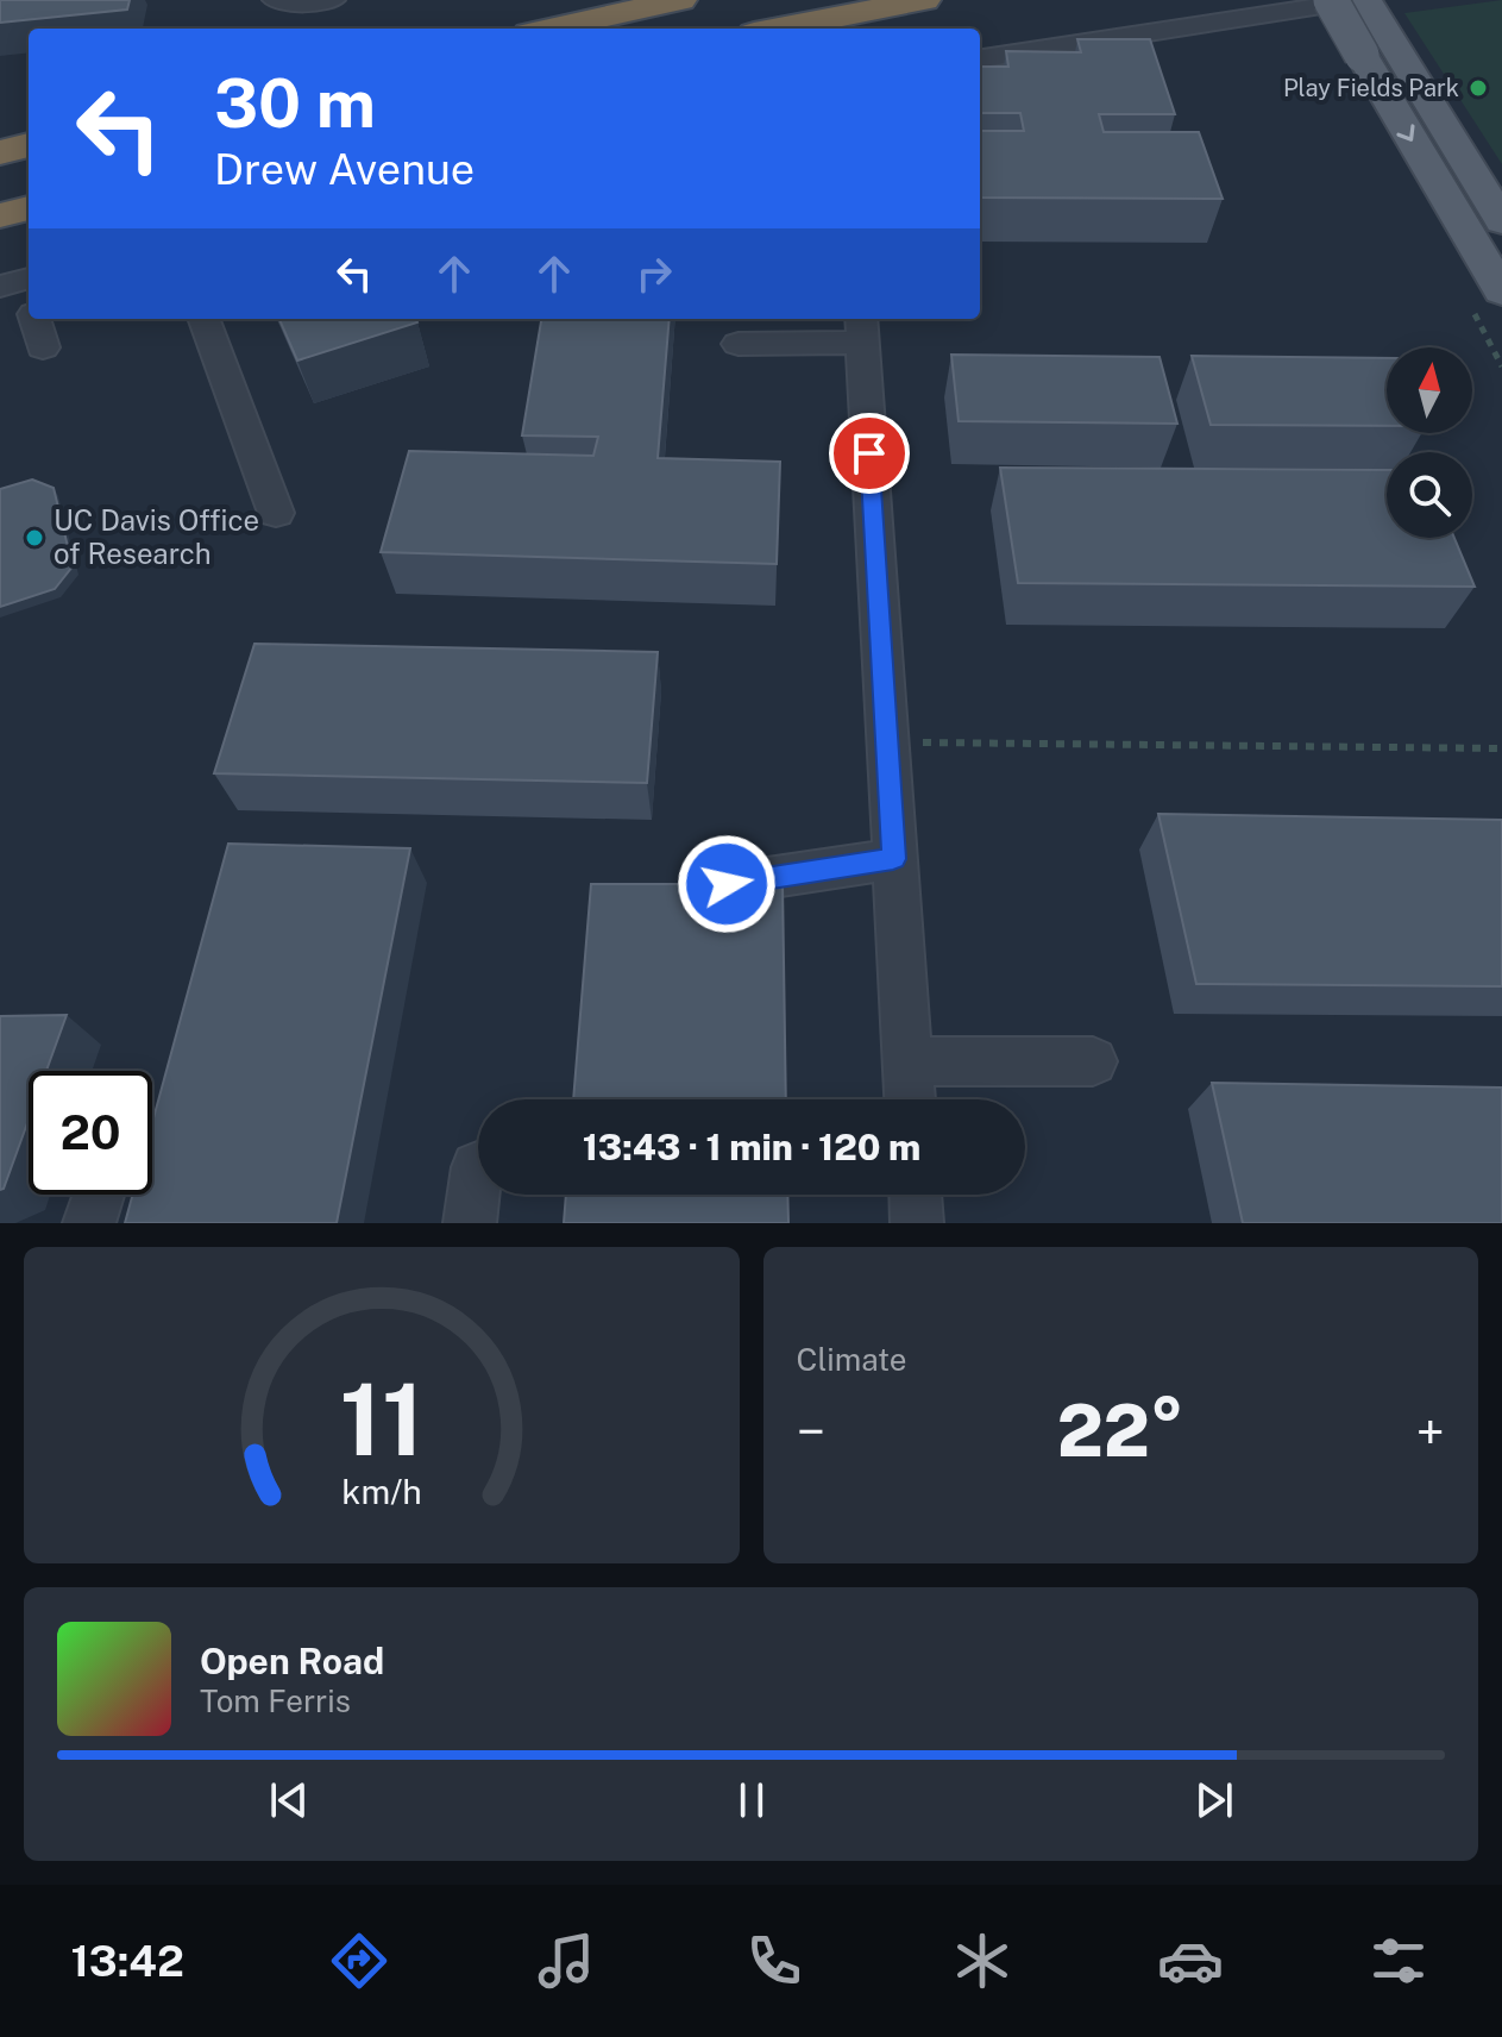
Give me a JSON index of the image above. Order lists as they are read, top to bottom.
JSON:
{
  "places": ["Play Fields Park", "UC Davis Office of Research"],
  "north": "top",
  "page": {
    "turn": ["30 m", "Drew Avenue"],
    "limit": "20",
    "trip": "13:43 · 1 min · 120 m",
    "tile": "Climate",
    "heat": ["−", "22°", "+"],
    "song": ["Open Road", "Tom Ferris"],
    "tabs": "13:42",
    "gauge": ["11", "km/h"]
  }
}
